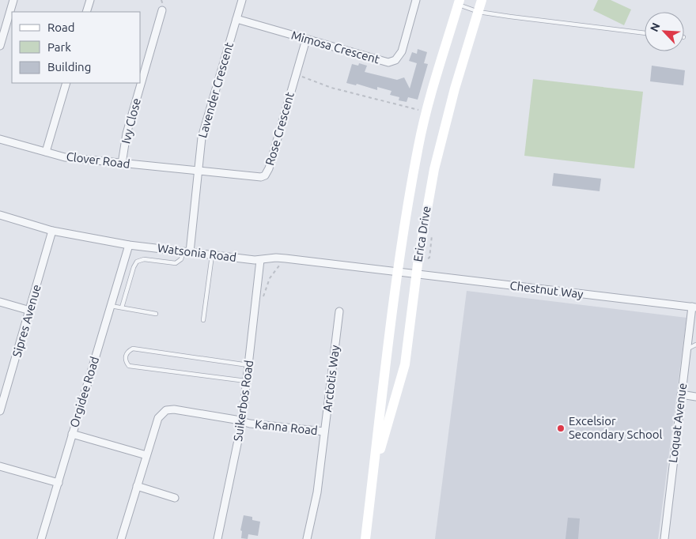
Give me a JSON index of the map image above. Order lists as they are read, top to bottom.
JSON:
{
  "streets": {
    "main road": ["Erica Drive"],
    "street": [
      "Mimosa Crescent",
      "Lavender Crescent",
      "Ivy Close",
      "Rose Crescent",
      "Clover Road",
      "Watsonia Road",
      "Chestnut Way",
      "Sipres Avenue",
      "Arctotis Way",
      "Orgidee Road",
      "Suikerbos Road",
      "Loquat Avenue",
      "Kanna Road"
    ]
  },
  "crossings": [
    ["Mimosa Crescent", "Lavender Crescent"],
    ["Mimosa Crescent", "Rose Crescent"],
    ["Lavender Crescent", "Rose Crescent"],
    ["Lavender Crescent", "Clover Road"],
    ["Lavender Crescent", "Watsonia Road"],
    ["Ivy Close", "Clover Road"],
    ["Rose Crescent", "Clover Road"],
    ["Erica Drive", "Watsonia Road"],
    ["Erica Drive", "Chestnut Way"],
    ["Watsonia Road", "Chestnut Way"],
    ["Watsonia Road", "Sipres Avenue"],
    ["Watsonia Road", "Orgidee Road"],
    ["Watsonia Road", "Suikerbos Road"],
    ["Chestnut Way", "Loquat Avenue"],
    ["Arctotis Way", "Kanna Road"],
    ["Suikerbos Road", "Kanna Road"]
  ],
  "places": ["Excelsior Secondary School"],
  "legend": ["Road", "Park", "Building"],
  "north": "top left"
}
